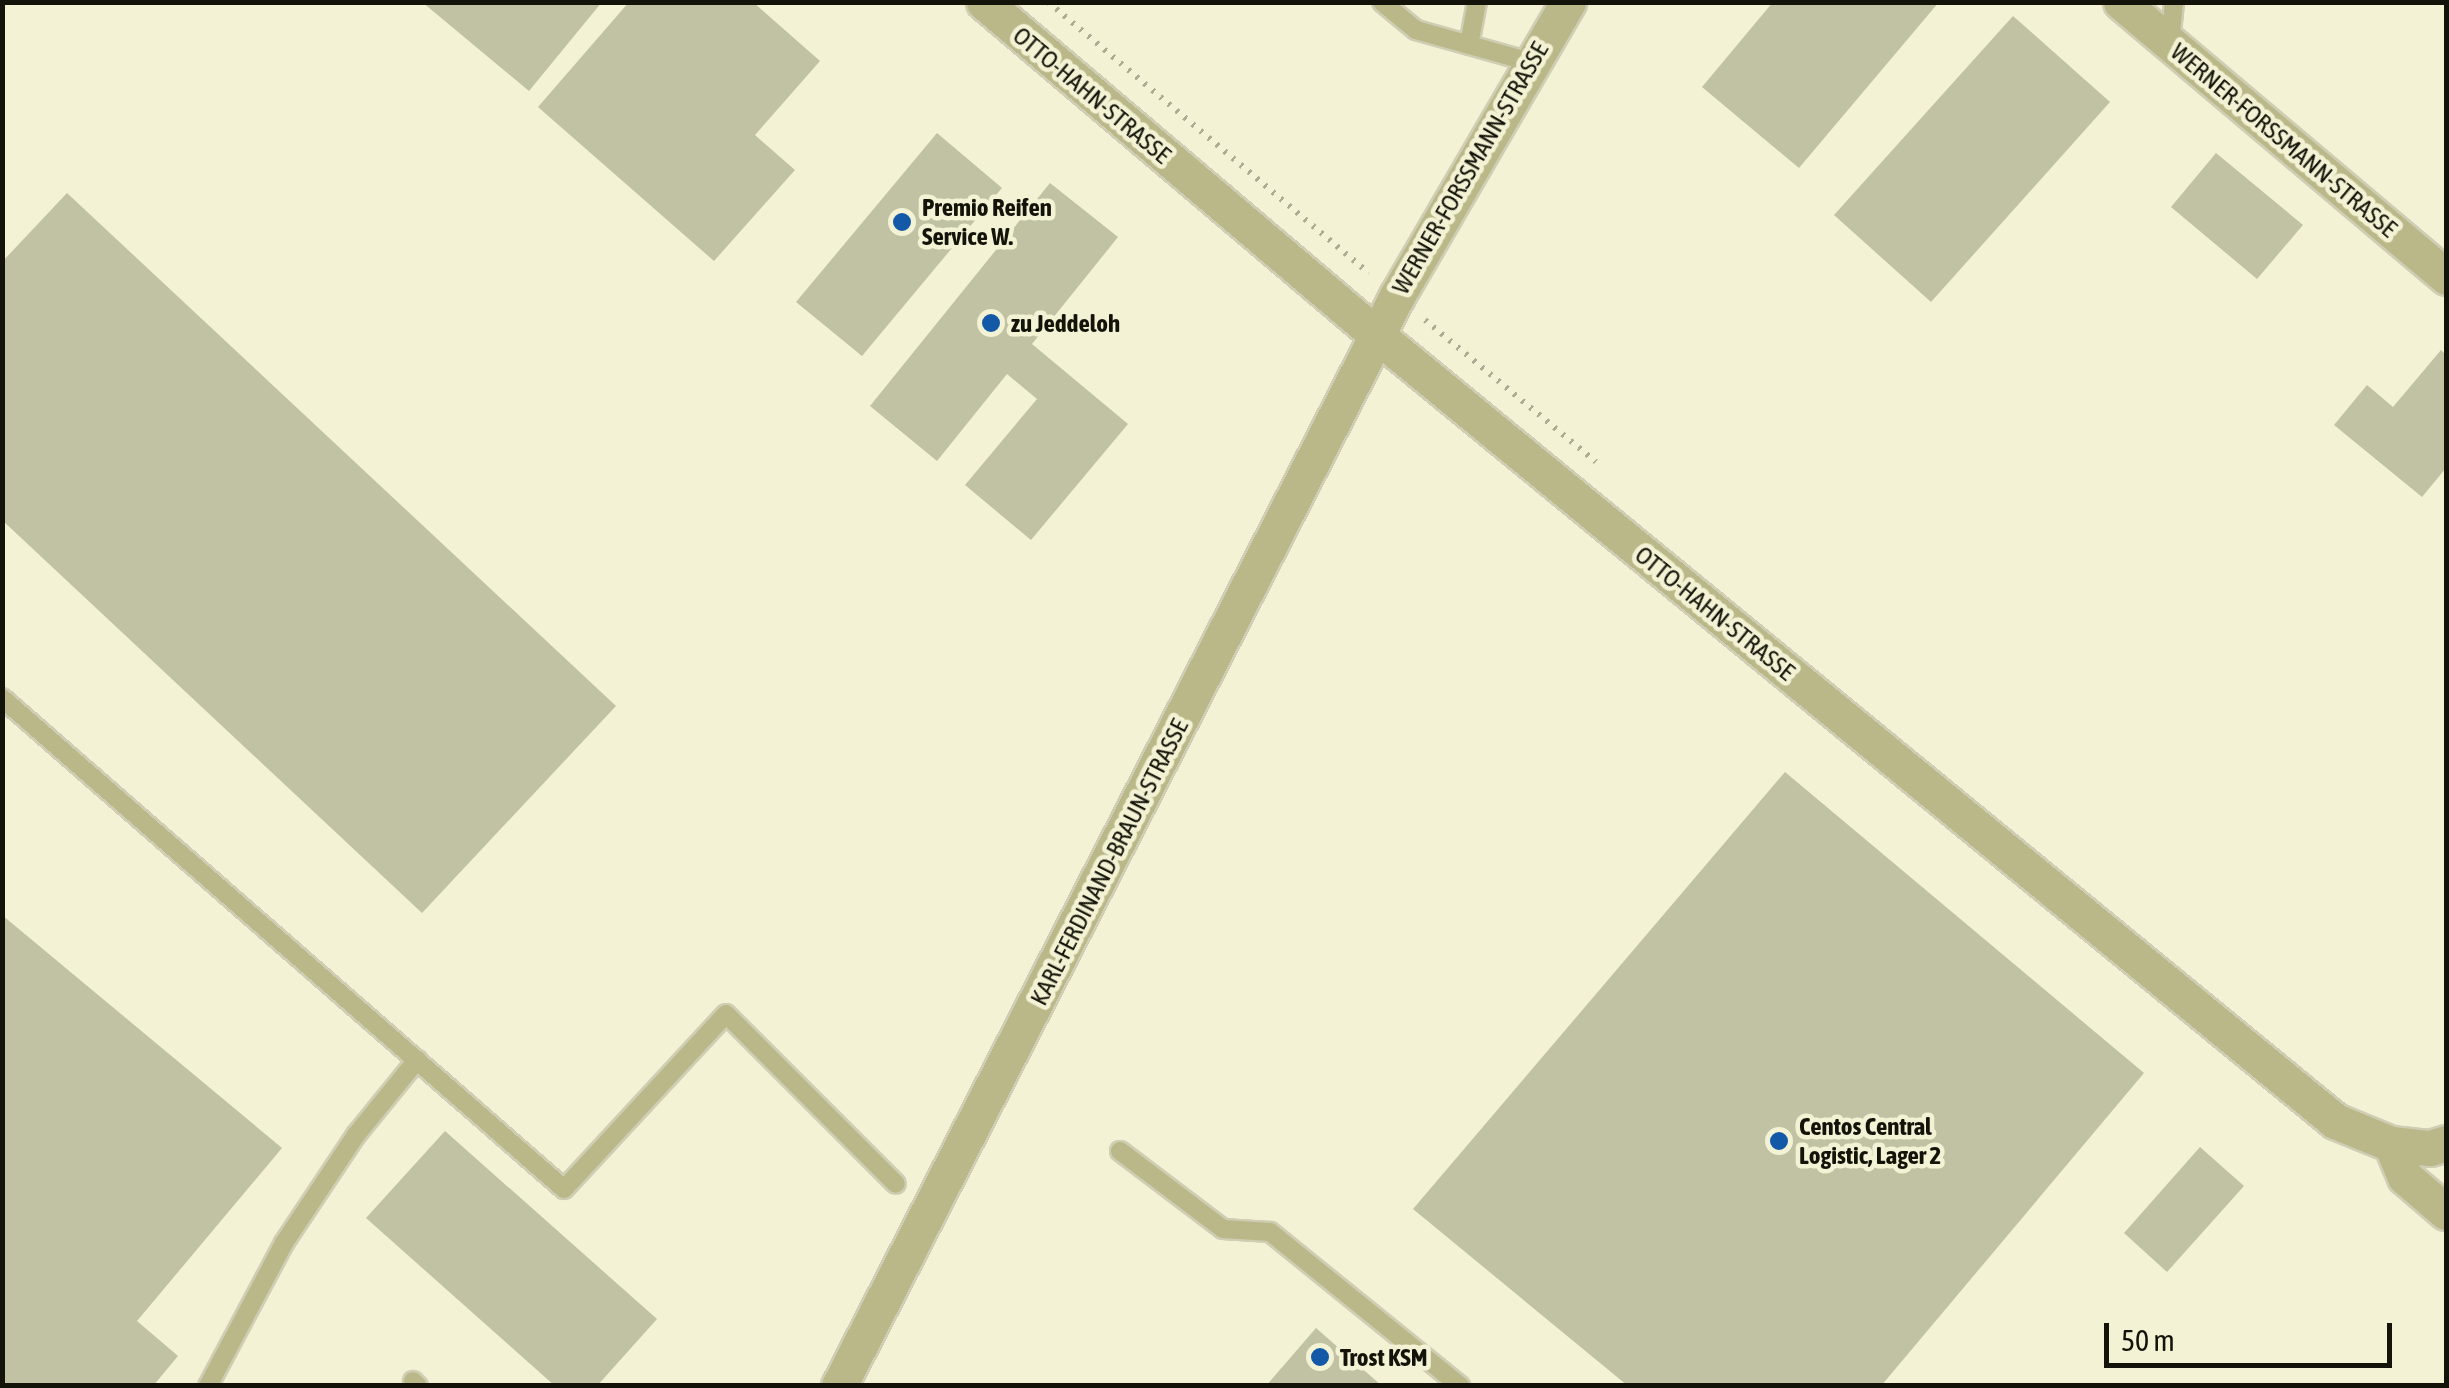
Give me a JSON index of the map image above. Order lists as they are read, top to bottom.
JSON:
{
  "streets": {
    "street": ["OTTO-HAHN-STRASSE", "WERNER-FORSSMANN-STRASSE", "KARL-FERDINAND-BRAUN-STRASSE"]
  },
  "crossings": [
    ["OTTO-HAHN-STRASSE", "WERNER-FORSSMANN-STRASSE"],
    ["OTTO-HAHN-STRASSE", "KARL-FERDINAND-BRAUN-STRASSE"],
    ["WERNER-FORSSMANN-STRASSE", "KARL-FERDINAND-BRAUN-STRASSE"]
  ],
  "places": [
    "Premio Reifen Service W.",
    "zu Jeddeloh",
    "Centos Central Logistic, Lager 2",
    "Trost KSM"
  ],
  "scale_bar": "50 m"
}
